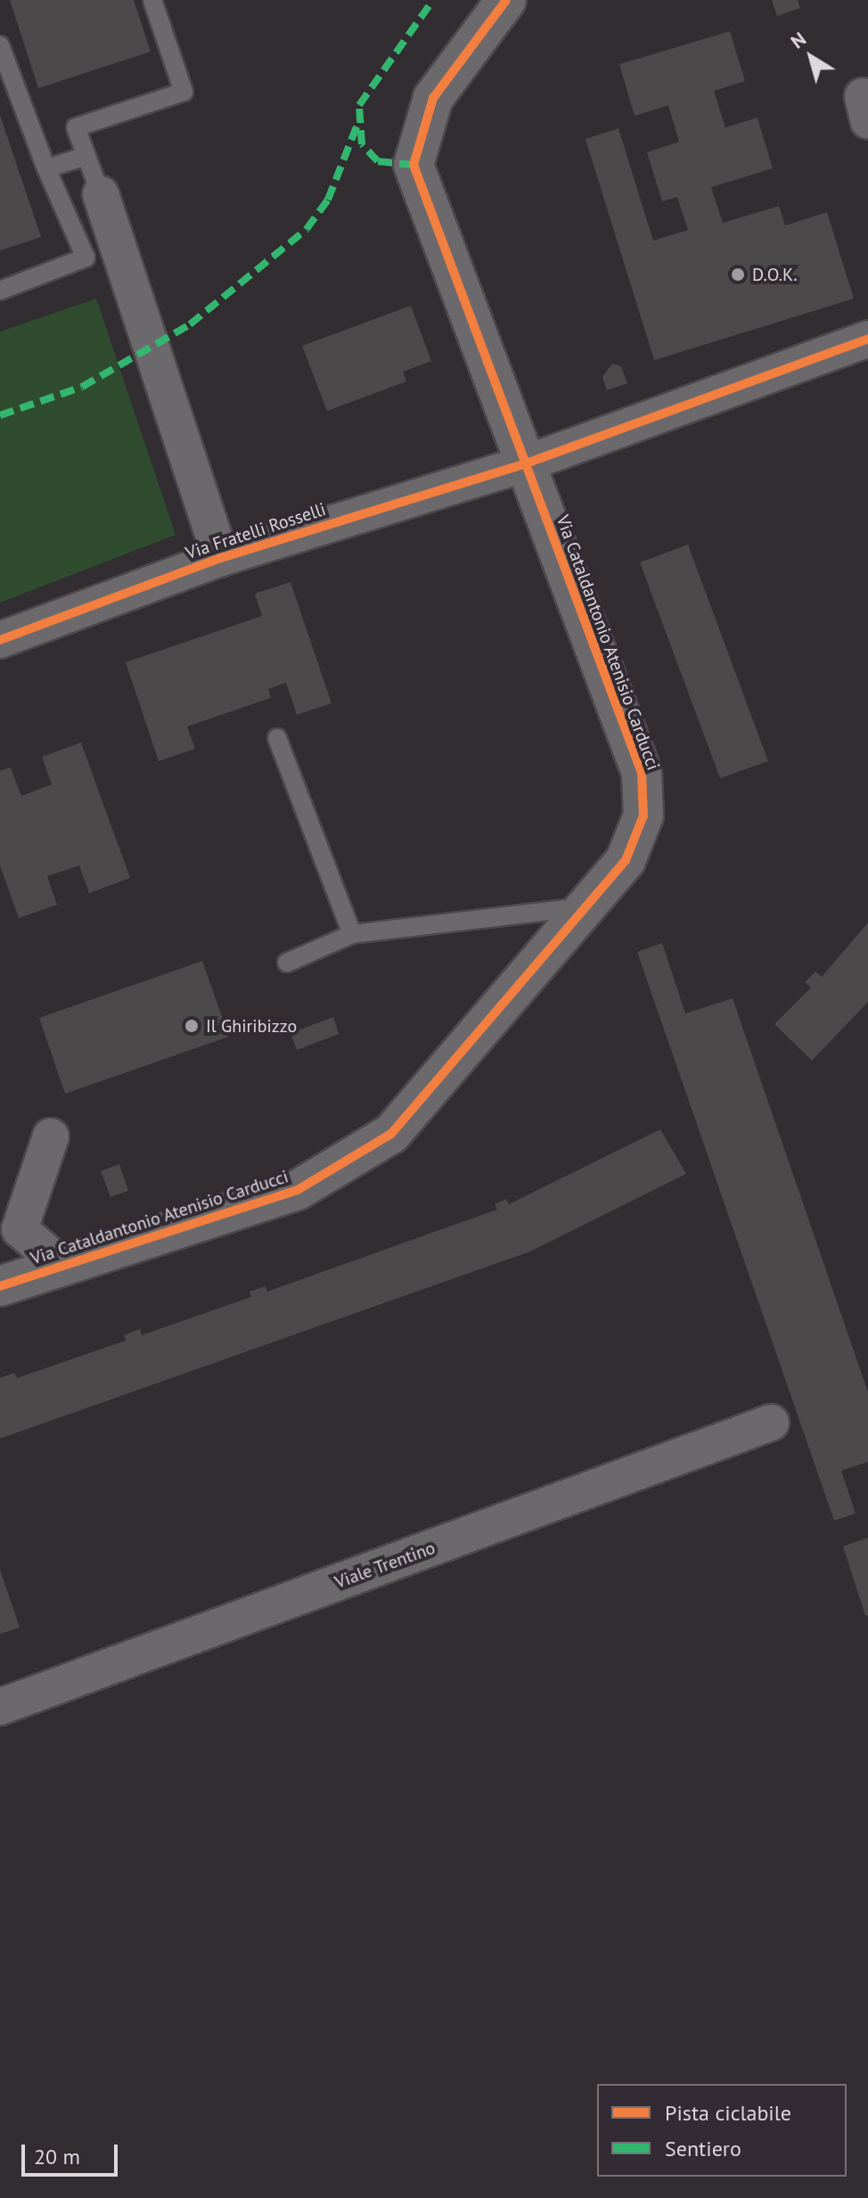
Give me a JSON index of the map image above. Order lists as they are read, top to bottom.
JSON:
{
  "streets": {
    "street": ["Via Fratelli Rosselli", "Via Cataldantonio Atenisio Carducci", "Viale Trentino"]
  },
  "crossings": [
    ["Via Fratelli Rosselli", "Via Cataldantonio Atenisio Carducci"]
  ],
  "places": ["D.O.K.", "Il Ghiribizzo"],
  "legend": ["Pista ciclabile", "Sentiero"],
  "scale_bar": "20 m",
  "north": "top left"
}
